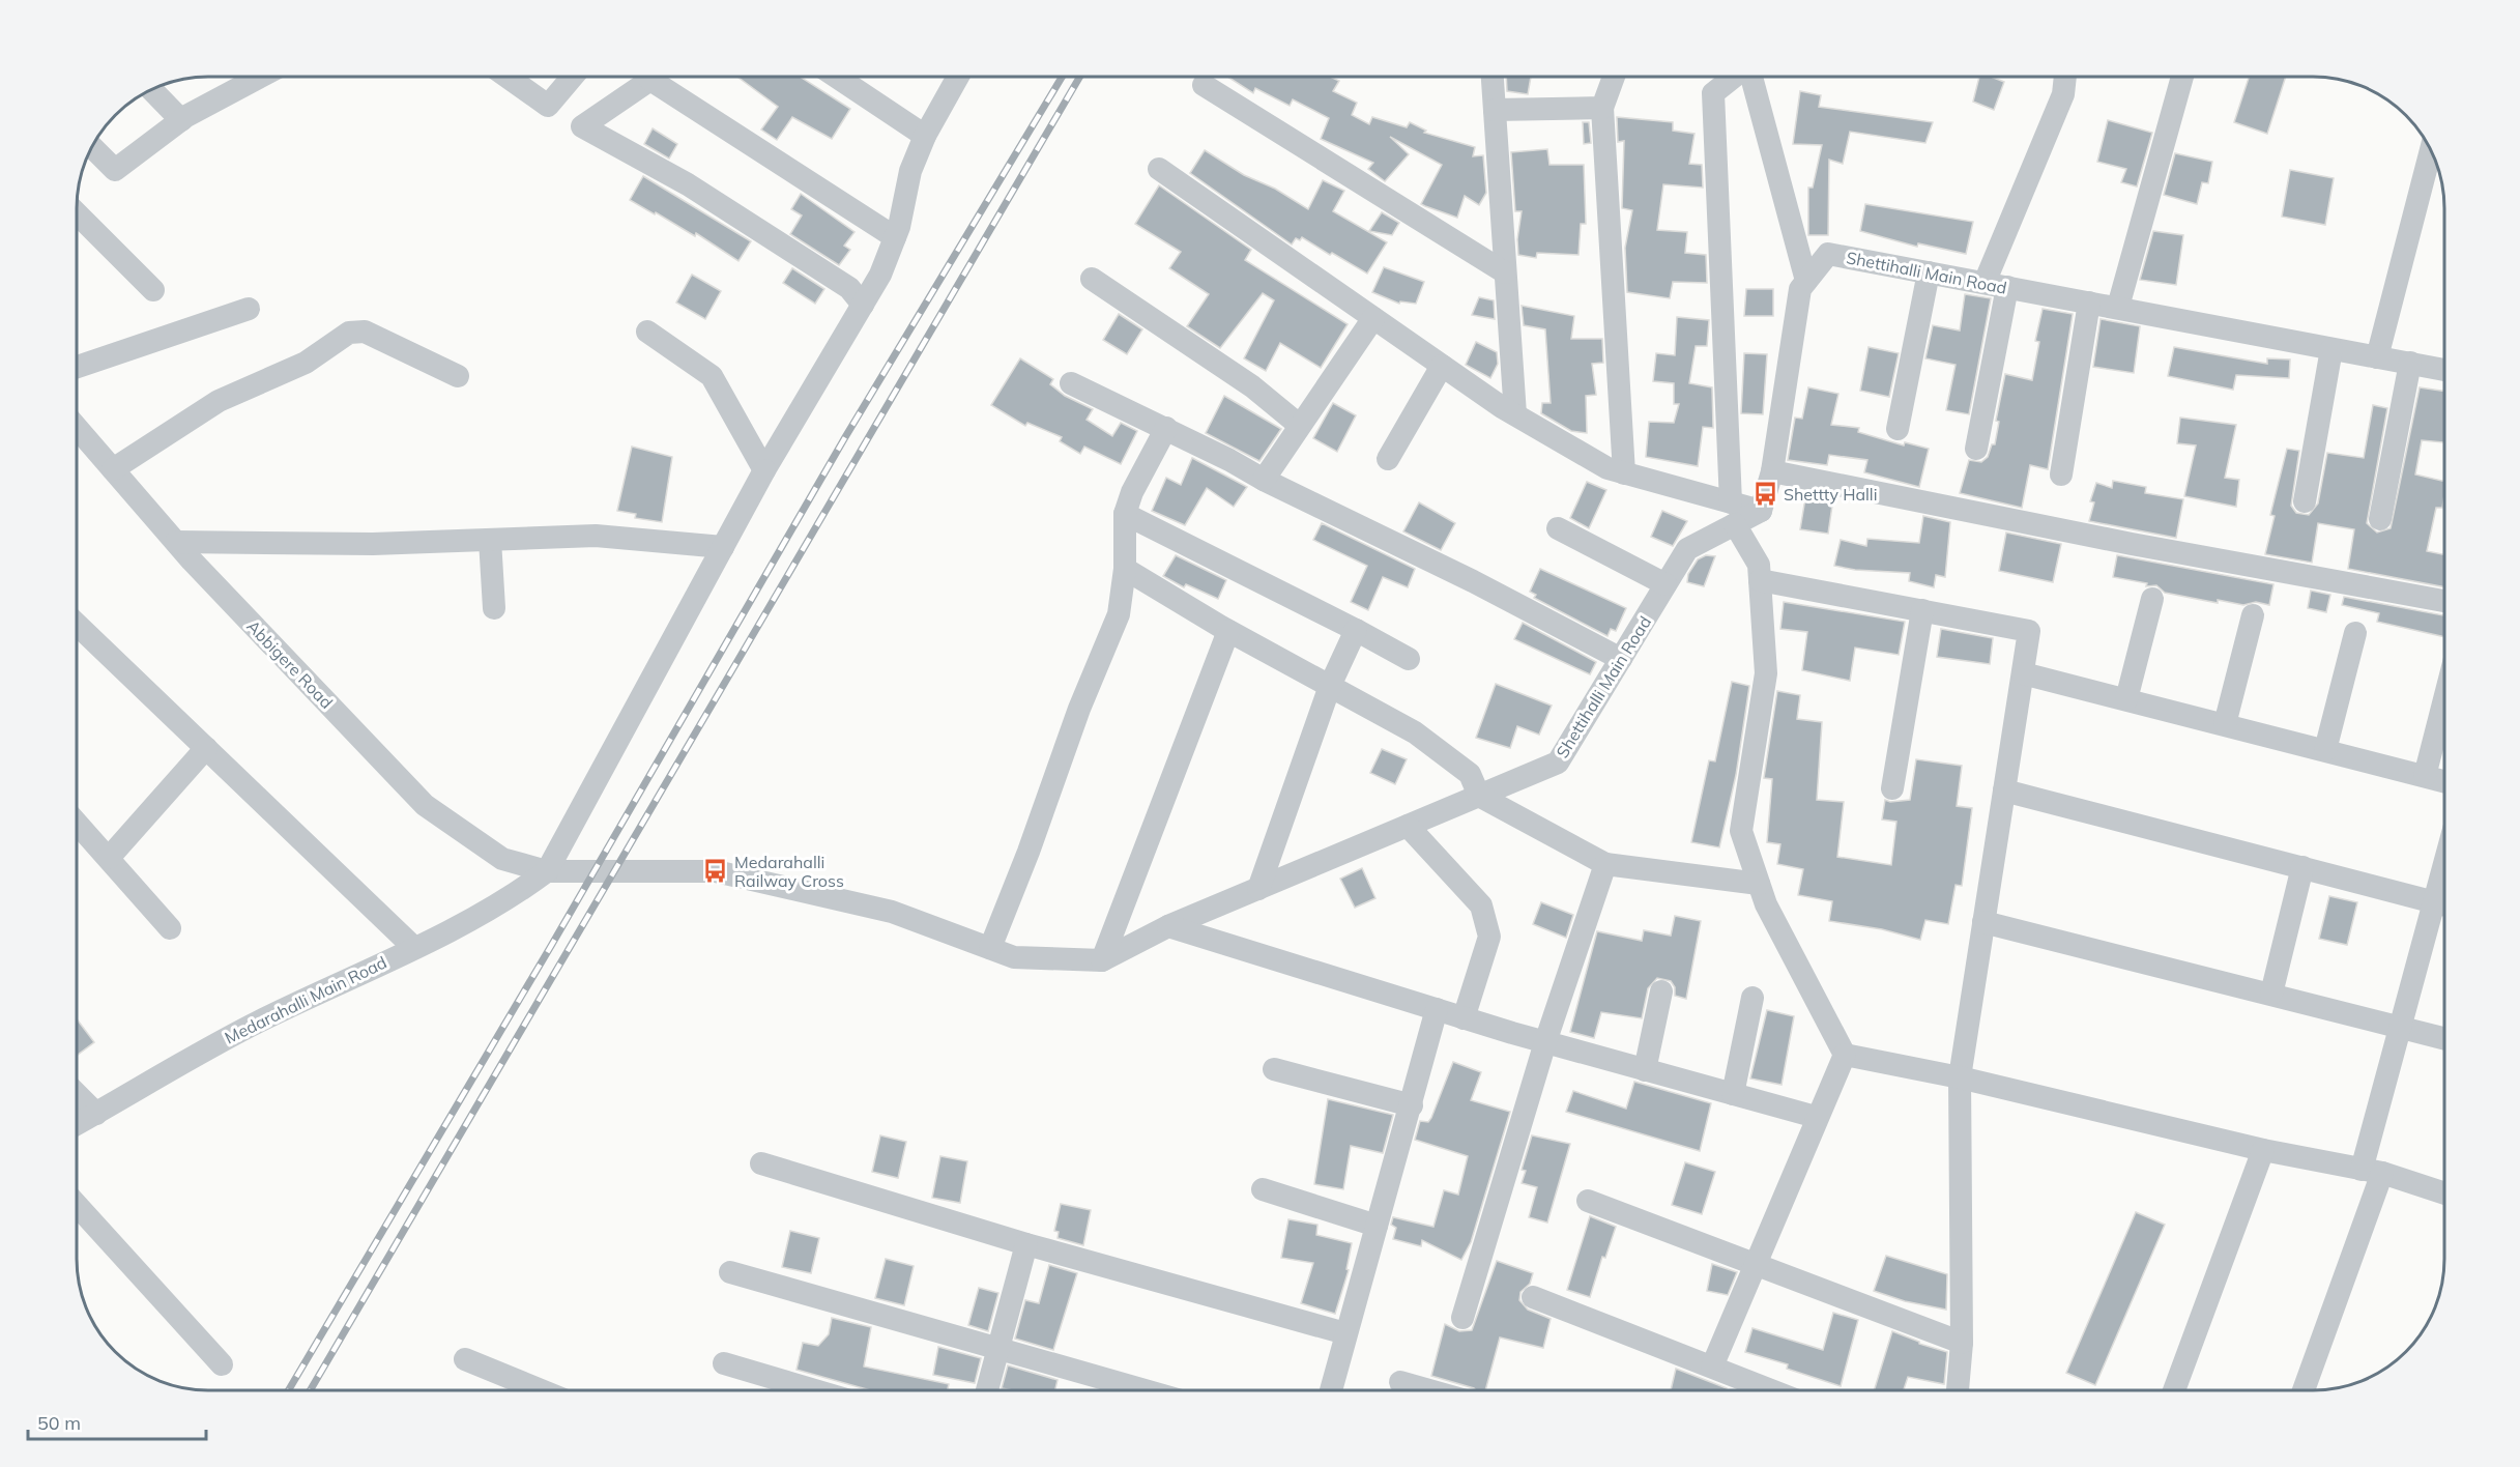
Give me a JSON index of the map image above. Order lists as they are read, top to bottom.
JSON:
{
  "streets": {
    "street": ["Shettihalli Main Road", "Abbigere Road", "Medarahalli Main Road"]
  },
  "crossings": [
    ["Shettihalli Main Road", "Abbigere Road"],
    ["Shettihalli Main Road", "Medarahalli Main Road"],
    ["Abbigere Road", "Medarahalli Main Road"]
  ],
  "places": {
    "bus stop": ["Shettty Halli", "Medarahalli Railway Cross"]
  },
  "scale_bar": "50 m"
}
